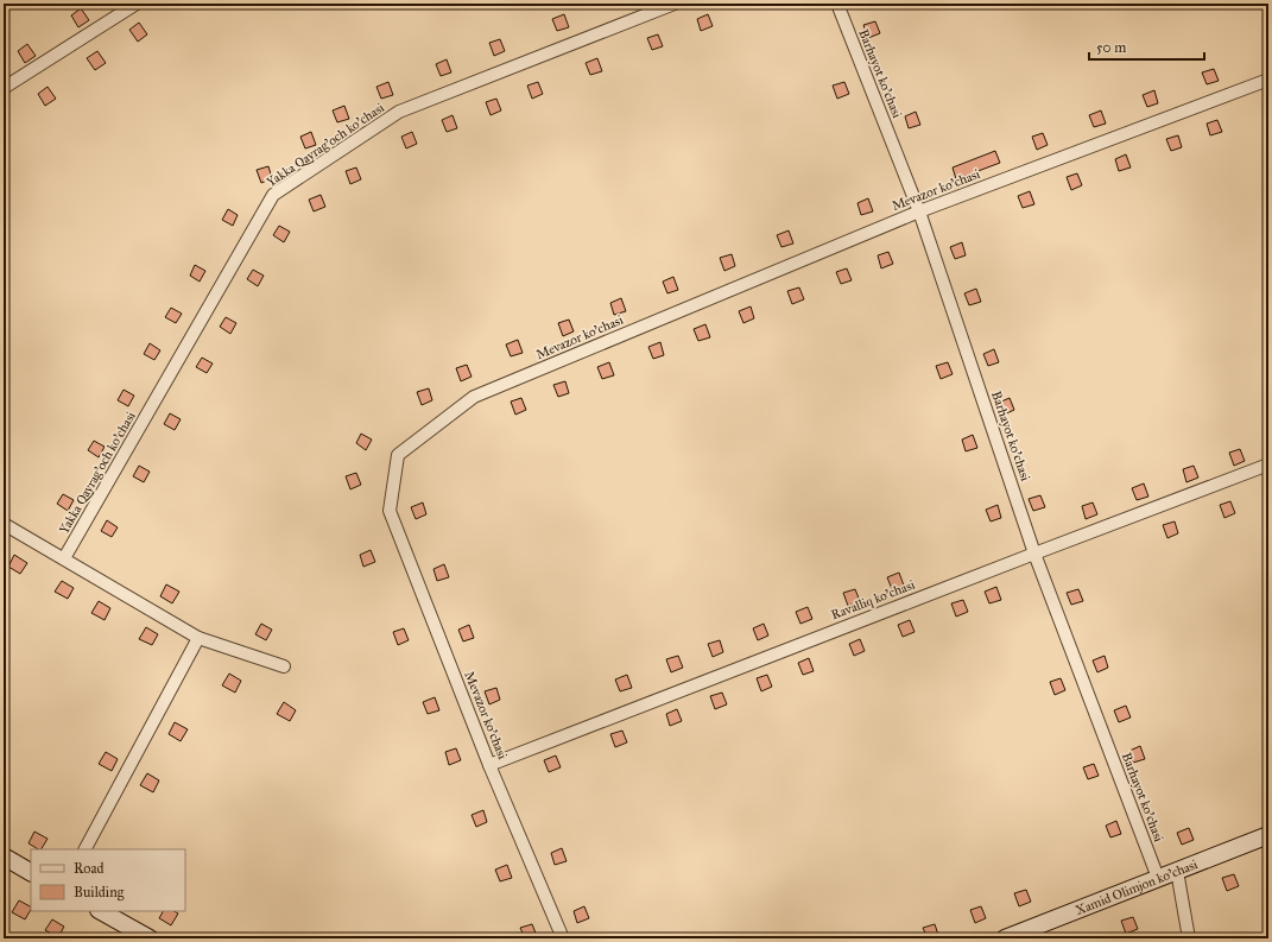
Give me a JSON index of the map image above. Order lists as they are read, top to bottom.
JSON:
{
  "streets": {
    "main road": ["Xamid Olimjon ko'chasi"],
    "street": [
      "Barhayot ko'chasi",
      "Yakka Qayrag'och ko'chasi",
      "Mevazor ko'chasi",
      "Ravalliq ko'chasi"
    ]
  },
  "crossings": [
    ["Barhayot ko'chasi", "Mevazor ko'chasi"],
    ["Barhayot ko'chasi", "Ravalliq ko'chasi"],
    ["Barhayot ko'chasi", "Xamid Olimjon ko'chasi"],
    ["Mevazor ko'chasi", "Ravalliq ko'chasi"]
  ],
  "legend": ["Road", "Building"],
  "scale_bar": "50 m"
}
